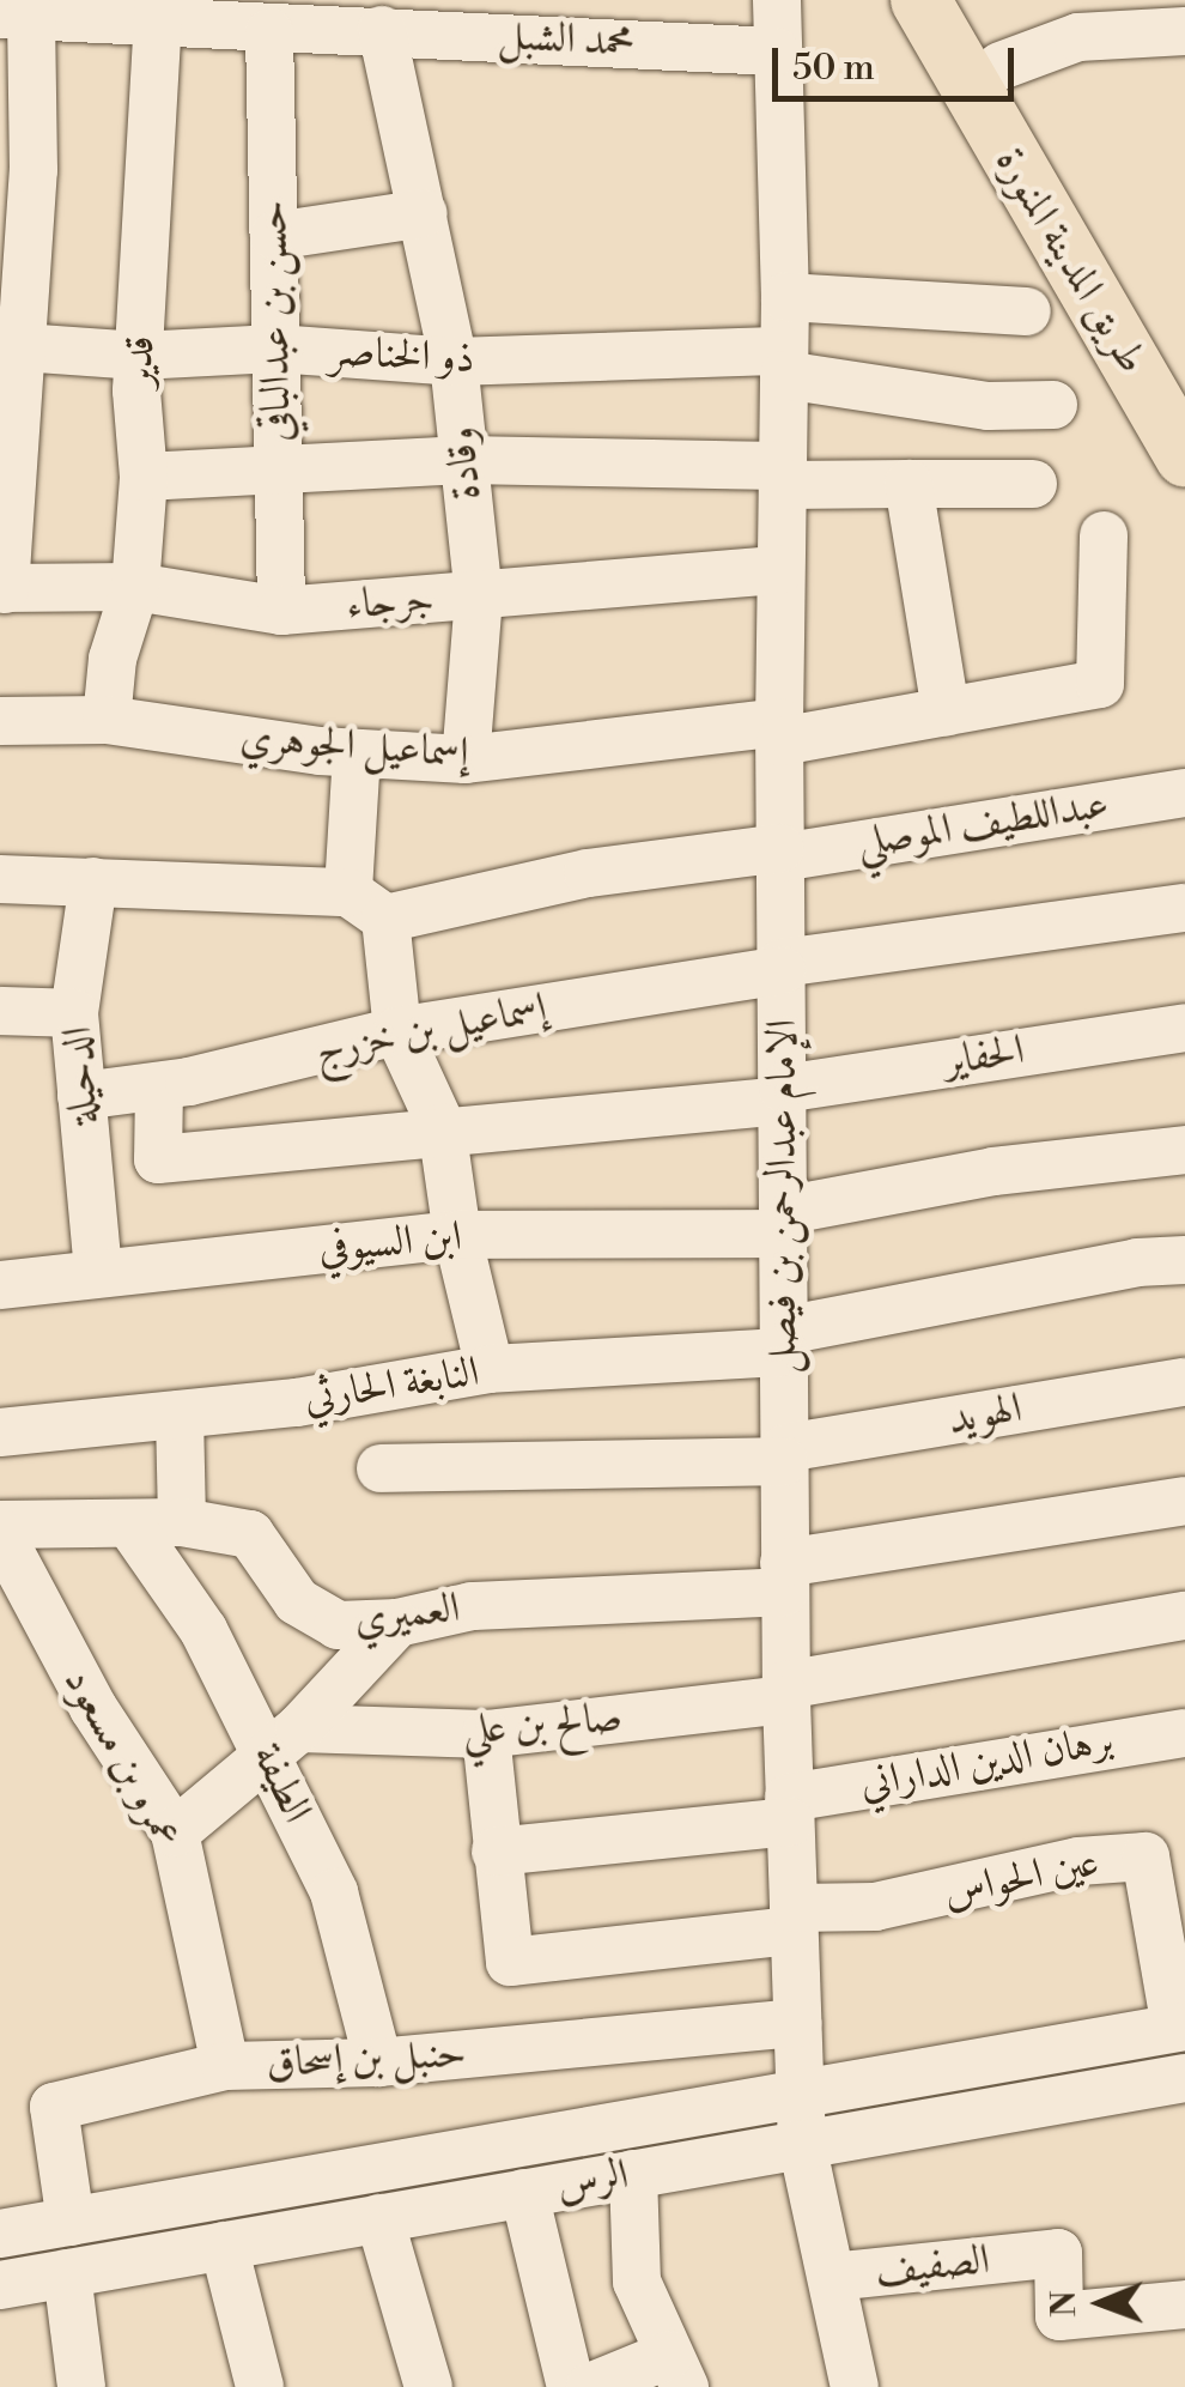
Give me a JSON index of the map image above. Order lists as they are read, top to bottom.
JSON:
{
  "streets": {
    "main road": ["طريق المدينة المنورة"],
    "street": [
      "محمد الشبل",
      "حسن بن عبدالباقي",
      "ذو الخناصر",
      "قدير",
      "وقادة",
      "جرجاء",
      "إسماعيل الجوهري",
      "عبداللطيف الموصلي",
      "إسماعيل بن خزرج",
      "الحفاير",
      "الدحيلة",
      "الإمام عبدالرحمن بن فيصل",
      "ابن السيوفي",
      "النابغة الحارثي",
      "الهويد",
      "العميري",
      "صالح بن علي",
      "عمرو بن مسعود",
      "برهان الدين الداراني",
      "الطيفة",
      "عين الحواس",
      "حنبل بن إسحاق",
      "الرس",
      "الصفيف"
    ]
  },
  "crossings": [
    ["محمد الشبل", "حسن بن عبدالباقي"],
    ["محمد الشبل", "قدير"],
    ["محمد الشبل", "وقادة"],
    ["محمد الشبل", "الإمام عبدالرحمن بن فيصل"],
    ["حسن بن عبدالباقي", "ذو الخناصر"],
    ["حسن بن عبدالباقي", "جرجاء"],
    ["ذو الخناصر", "قدير"],
    ["ذو الخناصر", "وقادة"],
    ["ذو الخناصر", "الإمام عبدالرحمن بن فيصل"],
    ["قدير", "جرجاء"],
    ["قدير", "إسماعيل الجوهري"],
    ["وقادة", "جرجاء"],
    ["وقادة", "إسماعيل الجوهري"],
    ["جرجاء", "الإمام عبدالرحمن بن فيصل"],
    ["إسماعيل الجوهري", "الإمام عبدالرحمن بن فيصل"],
    ["عبداللطيف الموصلي", "الدحيلة"],
    ["عبداللطيف الموصلي", "الإمام عبدالرحمن بن فيصل"],
    ["إسماعيل بن خزرج", "الدحيلة"],
    ["إسماعيل بن خزرج", "الإمام عبدالرحمن بن فيصل"],
    ["الحفاير", "الإمام عبدالرحمن بن فيصل"],
    ["الدحيلة", "ابن السيوفي"],
    ["الإمام عبدالرحمن بن فيصل", "ابن السيوفي"],
    ["الإمام عبدالرحمن بن فيصل", "النابغة الحارثي"],
    ["الإمام عبدالرحمن بن فيصل", "الهويد"],
    ["الإمام عبدالرحمن بن فيصل", "العميري"],
    ["الإمام عبدالرحمن بن فيصل", "صالح بن علي"],
    ["الإمام عبدالرحمن بن فيصل", "برهان الدين الداراني"],
    ["الإمام عبدالرحمن بن فيصل", "عين الحواس"],
    ["الإمام عبدالرحمن بن فيصل", "حنبل بن إسحاق"],
    ["الإمام عبدالرحمن بن فيصل", "الرس"],
    ["الإمام عبدالرحمن بن فيصل", "الصفيف"],
    ["العميري", "عمرو بن مسعود"],
    ["العميري", "الطيفة"],
    ["صالح بن علي", "الطيفة"],
    ["صالح بن علي", "عين الحواس"],
    ["عمرو بن مسعود", "حنبل بن إسحاق"],
    ["برهان الدين الداراني", "عين الحواس"],
    ["الطيفة", "حنبل بن إسحاق"],
    ["عين الحواس", "الرس"],
    ["حنبل بن إسحاق", "الرس"]
  ],
  "scale_bar": "50 m",
  "north": "left"
}
